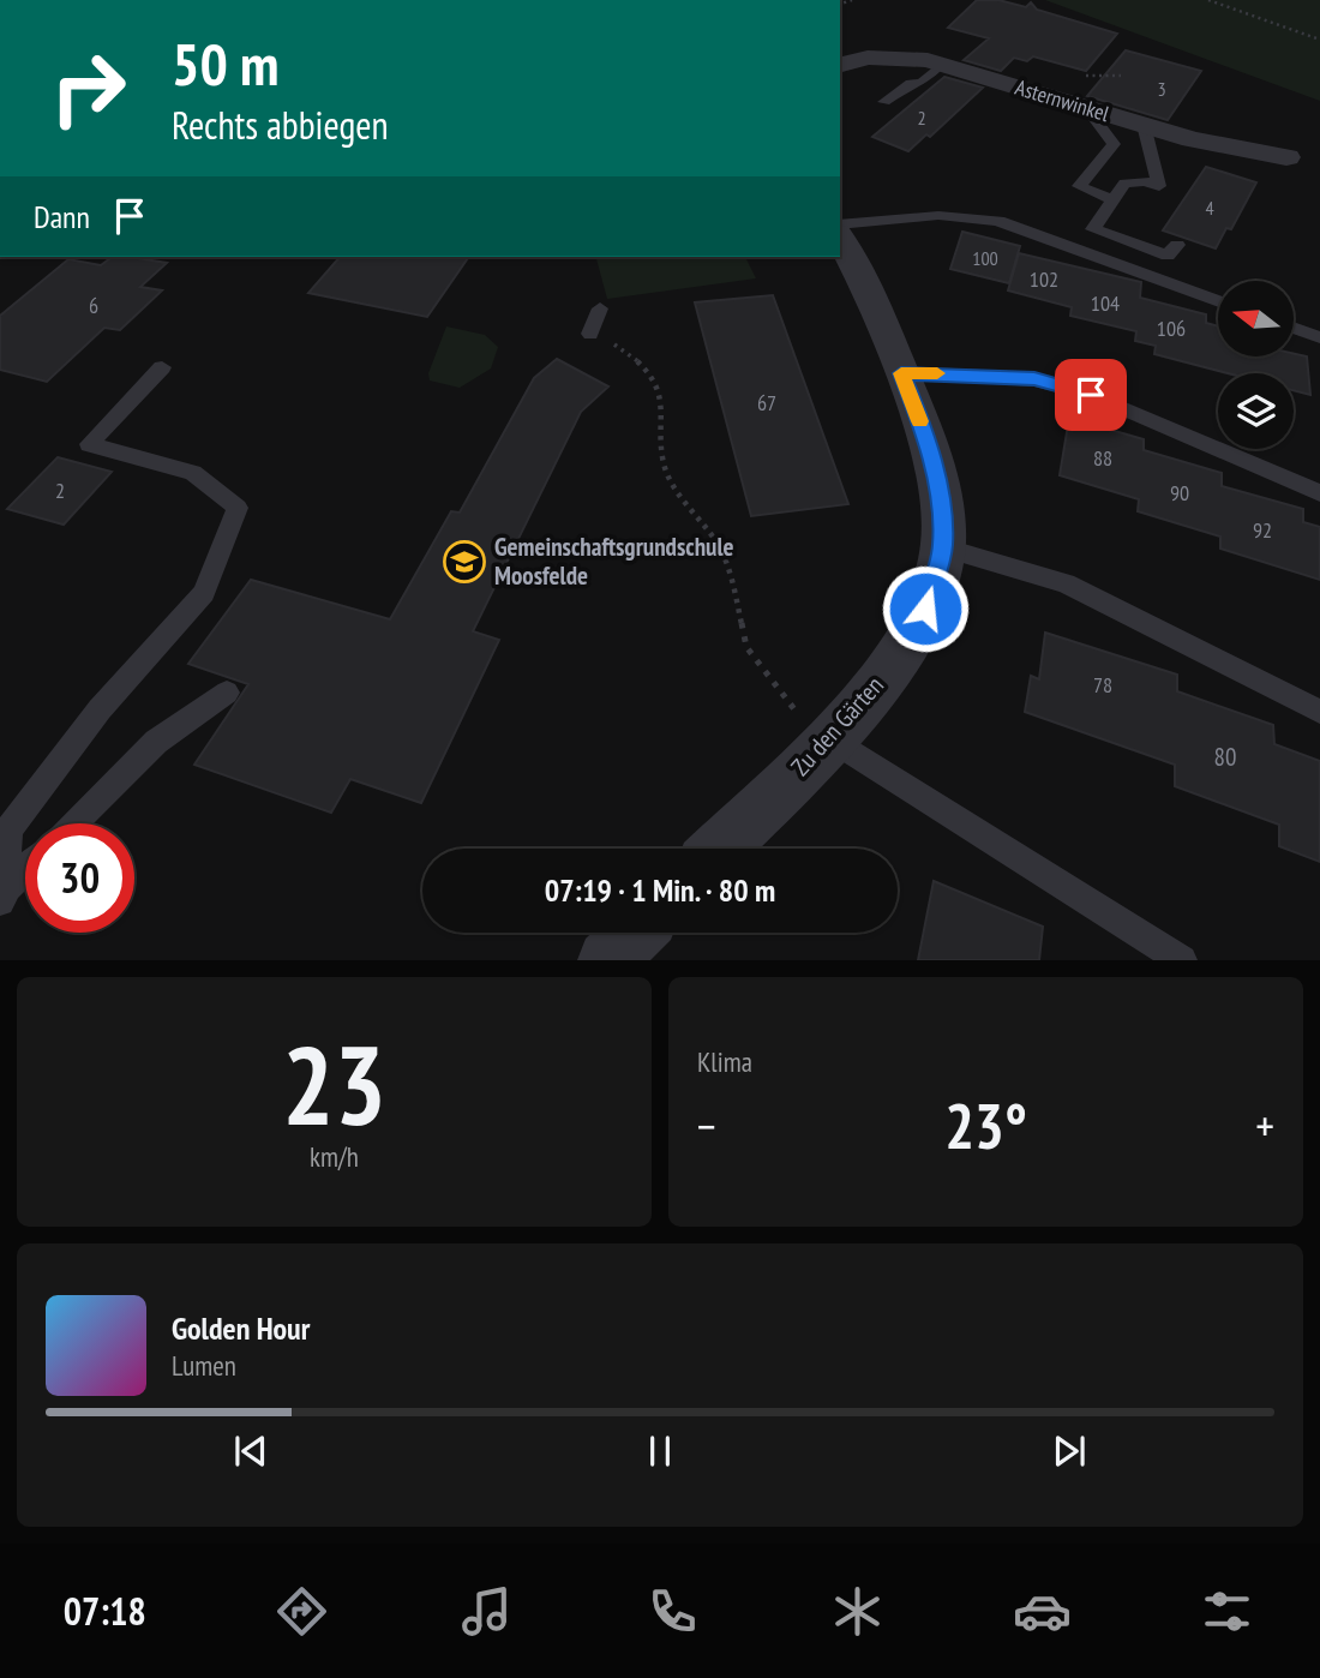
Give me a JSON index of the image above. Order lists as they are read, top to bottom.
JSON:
{
  "streets": {
    "street": ["Asternwinkel", "Zu den Gärten"]
  },
  "places": {
    "school or university": ["Gemeinschaftsgrundschule Moosfelde"]
  },
  "house_numbers": [
    "3",
    "2",
    "4",
    "100",
    "102",
    "104",
    "6",
    "106",
    "67",
    "88",
    "2",
    "90",
    "92",
    "78",
    "80"
  ],
  "north": "left",
  "page": {
    "turn": ["50 m", "Rechts abbiegen"],
    "then": "Dann",
    "limit": "30",
    "trip": "07:19 · 1 Min. · 80 m",
    "tile": [
      ["23", "km/h"],
      "Klima"
    ],
    "heat": ["−", "23°", "+"],
    "song": ["Golden Hour", "Lumen"],
    "tabs": "07:18"
  }
}
